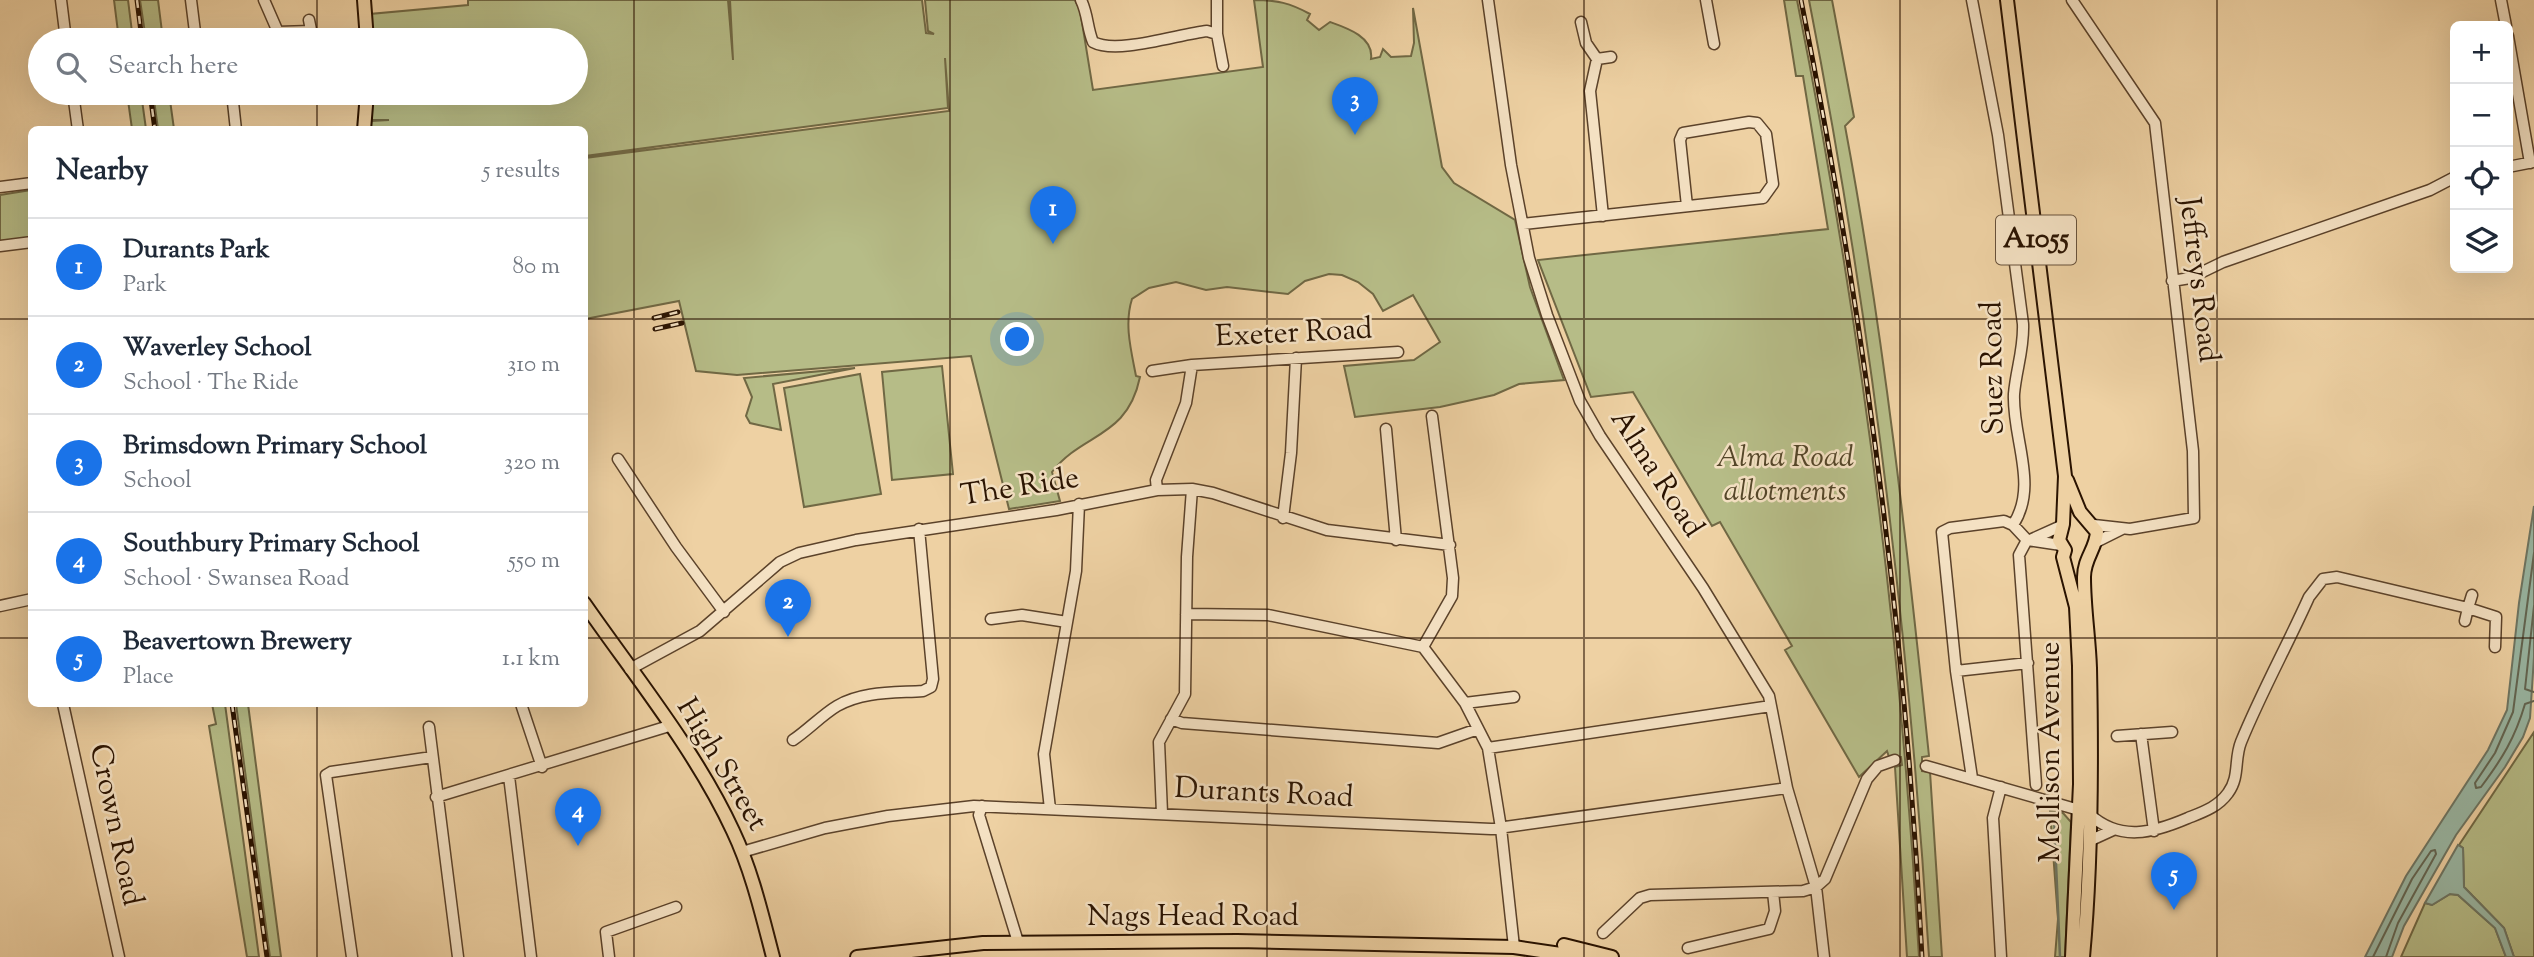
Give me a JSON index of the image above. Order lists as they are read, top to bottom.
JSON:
{
  "streets": {
    "main road": [
      "A1055",
      "Mollison Avenue",
      "High Street",
      "Nags Head Road"
    ],
    "street": [
      "Jeffreys Road",
      "Exeter Road",
      "Suez Road",
      "Alma Road",
      "The Ride",
      "Durants Road",
      "Crown Road"
    ]
  },
  "crossings": [
    ["Jeffreys Road", "Mollison Avenue"],
    ["Exeter Road", "The Ride"],
    ["Alma Road", "Durants Road"],
    ["The Ride", "High Street"],
    ["High Street", "Durants Road"]
  ],
  "parks": ["Alma Road allotments"],
  "page": {
    "map_buttons": ["+", "−"],
    "search": "Search here",
    "pins": [
      "3",
      "1",
      "2",
      "4",
      "5"
    ],
    "heading": ["Nearby", "5 results"],
    "list": [
      {
        "mark": "1",
        "name": "Durants Park",
        "note": "Park",
        "value": "80 m"
      },
      {
        "mark": "2",
        "name": "Waverley School",
        "note": "School · The Ride",
        "value": "310 m"
      },
      {
        "mark": "3",
        "name": "Brimsdown Primary School",
        "note": "School",
        "value": "320 m"
      },
      {
        "mark": "4",
        "name": "Southbury Primary School",
        "note": "School · Swansea Road",
        "value": "550 m"
      },
      {
        "mark": "5",
        "name": "Beavertown Brewery",
        "note": "Place",
        "value": "1.1 km"
      }
    ]
  }
}
